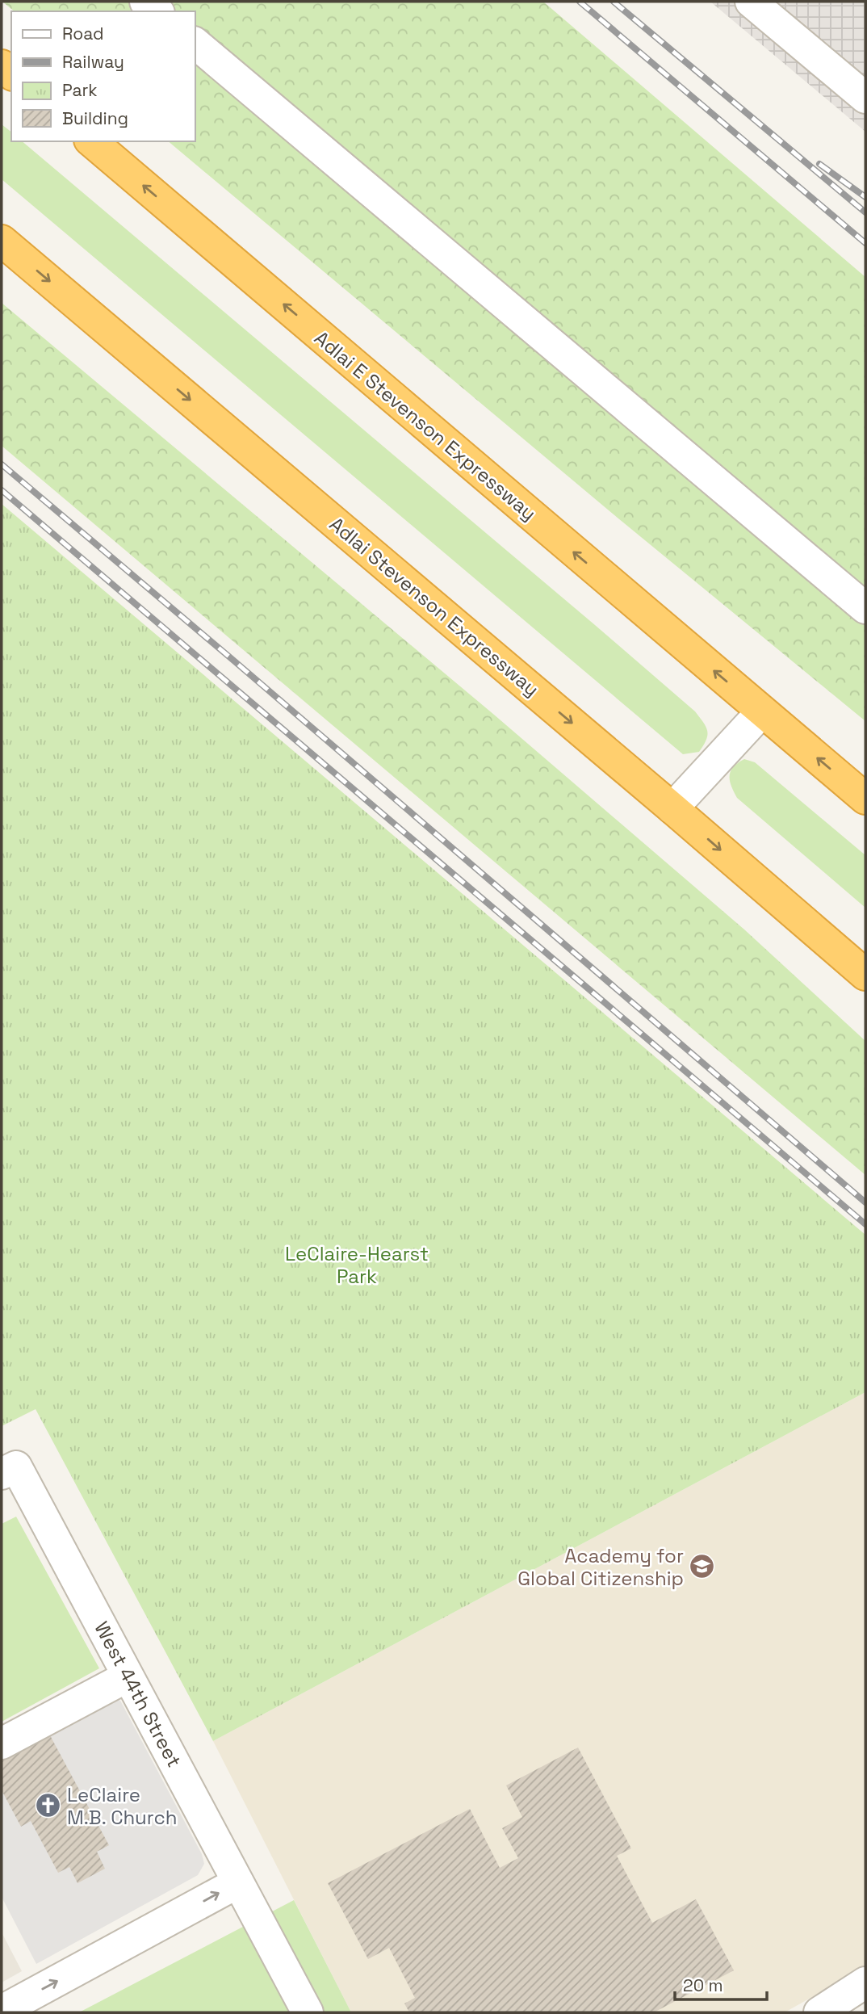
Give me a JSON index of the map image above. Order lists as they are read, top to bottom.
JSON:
{
  "streets": {
    "highway": ["Adlai E Stevenson Expressway", "Adlai Stevenson Expressway"],
    "street": ["West 44th Street"]
  },
  "one_way": ["Adlai E Stevenson Expressway", "Adlai Stevenson Expressway"],
  "parks": ["LeClaire-Hearst Park"],
  "places": {
    "school or university": ["Academy for Global Citizenship"],
    "church": ["LeClaire M.B. Church"]
  },
  "legend": [
    "Road",
    "Railway",
    "Park",
    "Building"
  ],
  "scale_bar": "20 m"
}
